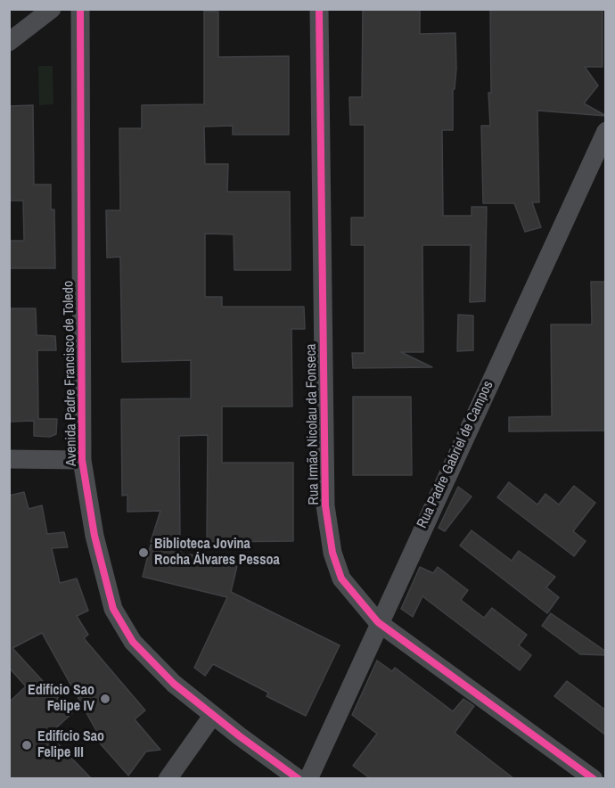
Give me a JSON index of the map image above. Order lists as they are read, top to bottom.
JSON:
{
  "streets": {
    "street": ["Avenida Padre Francisco de Toledo", "Rua Irmão Nicolau da Fonseca", "Rua Padre Gabriel de Campos"]
  },
  "crossings": [
    ["Rua Irmão Nicolau da Fonseca", "Rua Padre Gabriel de Campos"]
  ],
  "places": ["Biblioteca Jovina Rocha Álvares Pessoa", "Edifício Sao Felipe IV", "Edifício Sao Felipe III"]
}
